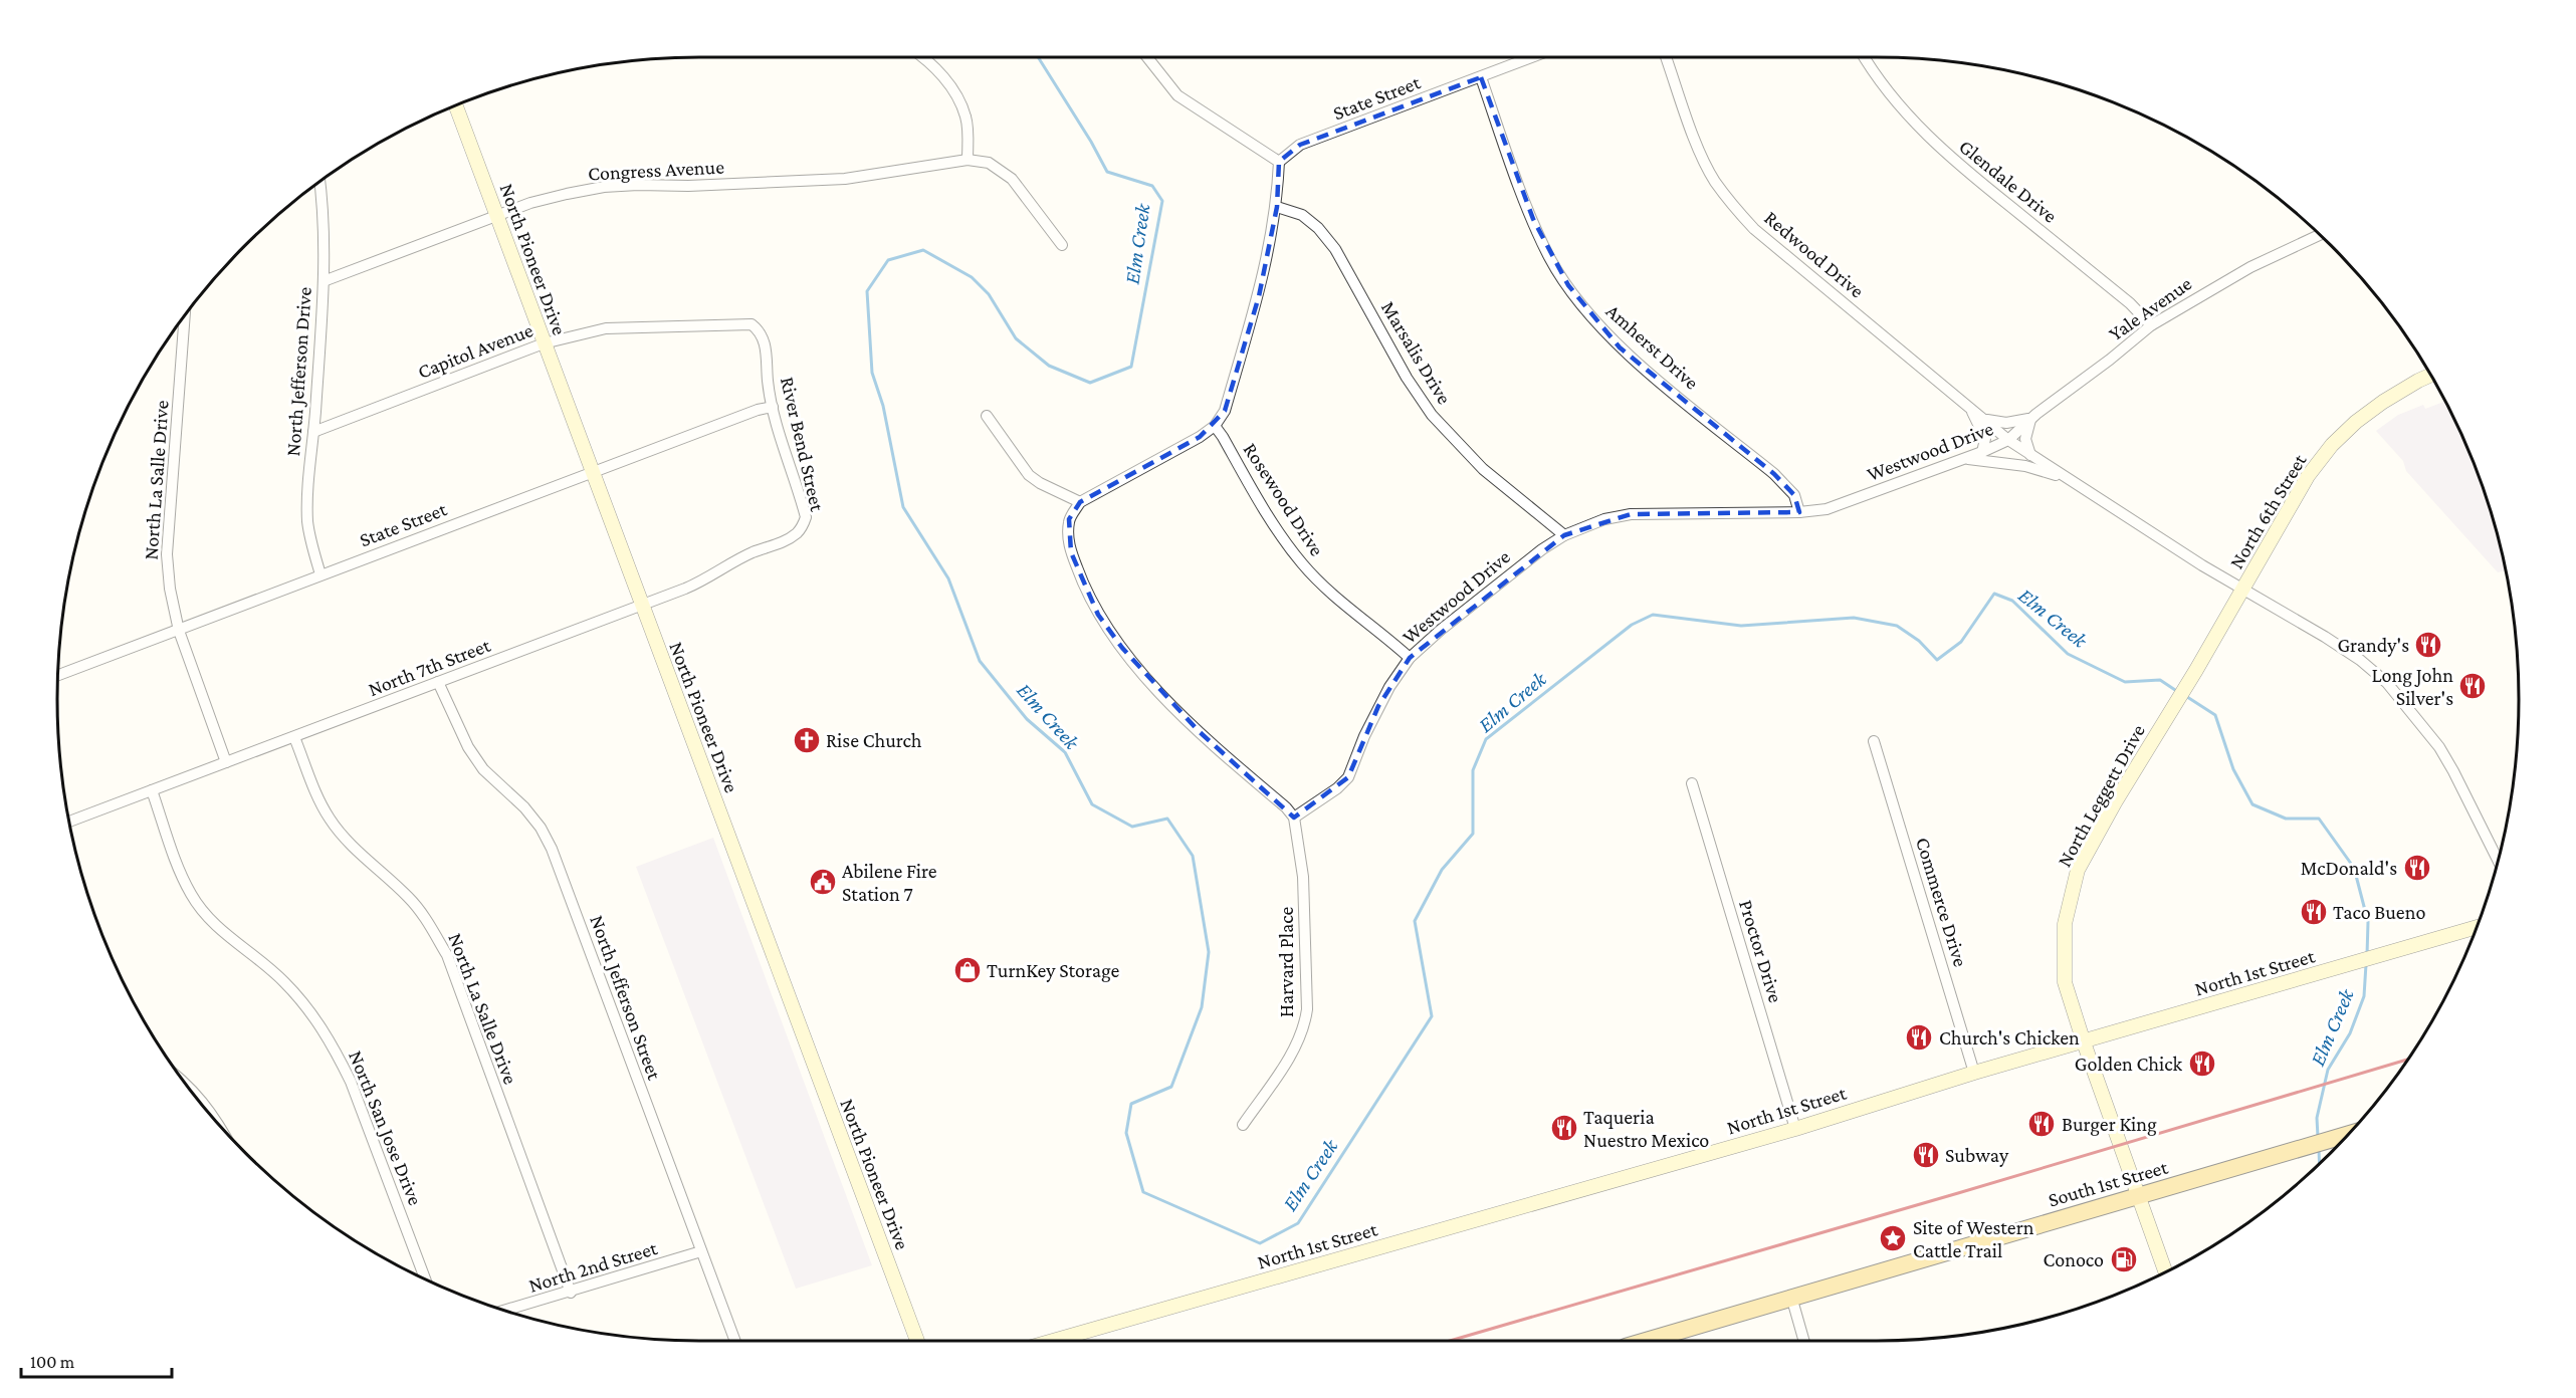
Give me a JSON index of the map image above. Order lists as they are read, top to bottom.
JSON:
{
  "streets": {
    "main road": [
      "North Pioneer Drive",
      "North 6th Street",
      "North Leggett Drive",
      "North 1st Street",
      "South 1st Street"
    ],
    "street": [
      "State Street",
      "Congress Avenue",
      "Glendale Drive",
      "Redwood Drive",
      "Yale Avenue",
      "Amherst Drive",
      "Capitol Avenue",
      "Marsalis Drive",
      "North Jefferson Drive",
      "River Bend Street",
      "Westwood Drive",
      "North La Salle Drive",
      "Rosewood Drive",
      "North 7th Street",
      "Commerce Drive",
      "Proctor Drive",
      "Harvard Place",
      "North Jefferson Street",
      "North San Jose Drive",
      "North 2nd Street"
    ]
  },
  "crossings": [
    ["State Street", "North Pioneer Drive"],
    ["State Street", "Amherst Drive"],
    ["State Street", "North Jefferson Drive"],
    ["State Street", "River Bend Street"],
    ["State Street", "North La Salle Drive"],
    ["Congress Avenue", "North Pioneer Drive"],
    ["Congress Avenue", "North Jefferson Drive"],
    ["Glendale Drive", "Yale Avenue"],
    ["Redwood Drive", "Yale Avenue"],
    ["Redwood Drive", "Westwood Drive"],
    ["North Pioneer Drive", "Capitol Avenue"],
    ["North Pioneer Drive", "North 7th Street"],
    ["Yale Avenue", "Westwood Drive"],
    ["Amherst Drive", "Westwood Drive"],
    ["Capitol Avenue", "North Jefferson Drive"],
    ["Capitol Avenue", "River Bend Street"],
    ["Marsalis Drive", "Westwood Drive"],
    ["River Bend Street", "North 7th Street"],
    ["Westwood Drive", "Rosewood Drive"],
    ["Westwood Drive", "North 6th Street"],
    ["Westwood Drive", "Harvard Place"],
    ["North La Salle Drive", "North 7th Street"],
    ["North La Salle Drive", "North 2nd Street"],
    ["North 6th Street", "North Leggett Drive"],
    ["North 7th Street", "North Jefferson Street"],
    ["North 7th Street", "North San Jose Drive"],
    ["North Leggett Drive", "North 1st Street"],
    ["North Leggett Drive", "South 1st Street"],
    ["Commerce Drive", "North 1st Street"],
    ["Proctor Drive", "North 1st Street"],
    ["North Jefferson Street", "North 2nd Street"]
  ],
  "water": ["Elm Creek"],
  "places": {
    "restaurant": [
      "Grandy's",
      "Long John Silver's",
      "McDonald's",
      "Taco Bueno",
      "Church's Chicken",
      "Golden Chick",
      "Burger King",
      "Taqueria Nuestro Mexico",
      "Subway"
    ],
    "church": ["Rise Church"],
    "public building": ["Abilene Fire Station 7"],
    "shop": ["TurnKey Storage"],
    "place": ["Site of Western Cattle Trail"],
    "fuel station": ["Conoco"]
  },
  "scale_bar": "100 m"
}
